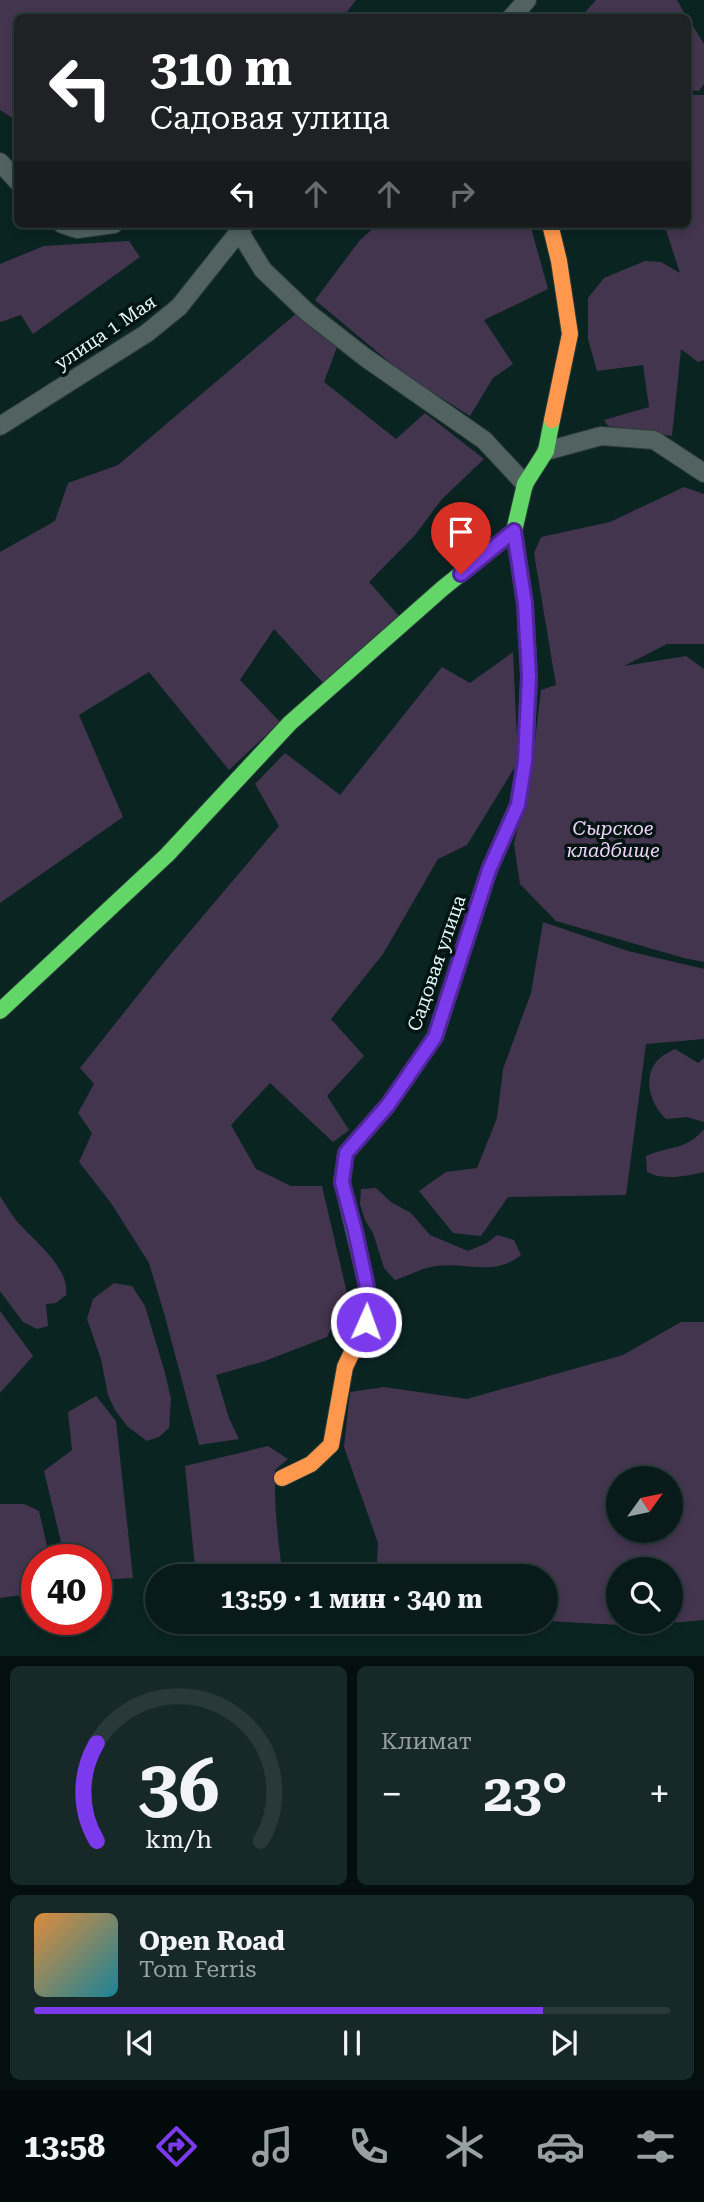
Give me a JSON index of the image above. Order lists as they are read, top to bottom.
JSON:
{
  "streets": {
    "street": ["улица 1 Мая", "Садовая улица"]
  },
  "parks": ["Сырское кладбище"],
  "north": "top right",
  "page": {
    "turn": ["310 m", "Садовая улица"],
    "limit": "40",
    "trip": "13:59 · 1 мин · 340 m",
    "tile": "Климат",
    "heat": ["−", "23°", "+"],
    "song": ["Open Road", "Tom Ferris"],
    "tabs": "13:58",
    "gauge": ["36", "km/h"]
  }
}
